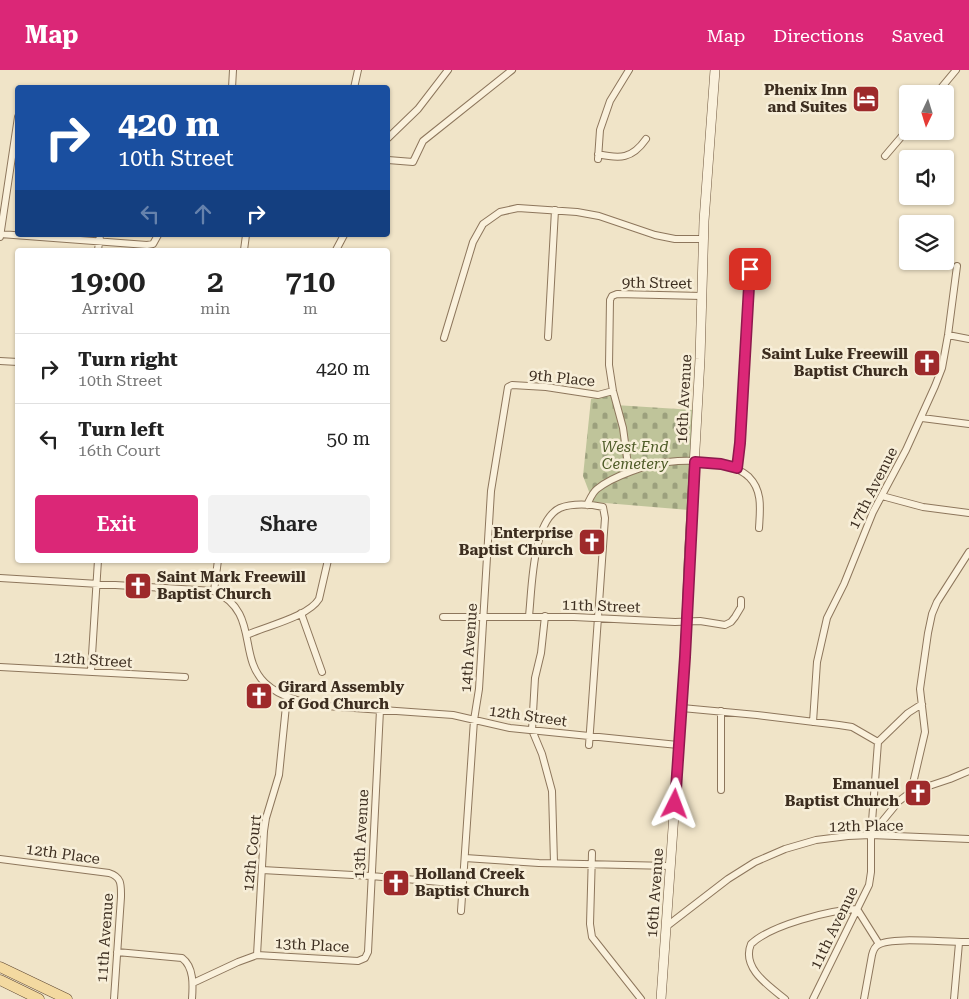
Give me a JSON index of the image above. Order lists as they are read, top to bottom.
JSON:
{
  "streets": {
    "street": [
      "9th Street",
      "9th Place",
      "16th Avenue",
      "17th Avenue",
      "11th Street",
      "14th Avenue",
      "12th Street",
      "12th Place",
      "13th Avenue",
      "12th Court",
      "11th Avenue",
      "13th Place"
    ]
  },
  "crossings": [
    ["9th Street", "9th Place"],
    ["9th Street", "16th Avenue"],
    ["9th Place", "14th Avenue"],
    ["16th Avenue", "11th Street"],
    ["16th Avenue", "12th Street"],
    ["16th Avenue", "12th Place"],
    ["11th Street", "14th Avenue"],
    ["14th Avenue", "12th Street"],
    ["12th Street", "13th Avenue"],
    ["12th Street", "12th Court"],
    ["12th Place", "11th Avenue"],
    ["13th Avenue", "13th Place"],
    ["12th Court", "13th Place"]
  ],
  "parks": ["West End Cemetery"],
  "places": {
    "hotel": ["Phenix Inn and Suites"],
    "church": [
      "Saint Luke Freewill Baptist Church",
      "Enterprise Baptist Church",
      "Saint Mark Freewill Baptist Church",
      "Girard Assembly of God Church",
      "Emanuel Baptist Church",
      "Holland Creek Baptist Church"
    ]
  },
  "north": "bottom",
  "page": {
    "header": "Map",
    "nav": ["Map", "Directions", "Saved"],
    "turn": ["420 m", "10th Street"],
    "eta": [
      "19:00",
      "Arrival",
      "2",
      "min",
      "710",
      "m"
    ],
    "list": [
      {
        "name": "Turn right",
        "note": "10th Street",
        "value": "420 m"
      },
      {
        "name": "Turn left",
        "note": "16th Court",
        "value": "50 m"
      }
    ],
    "buttons": ["Exit", "Share"]
  }
}
